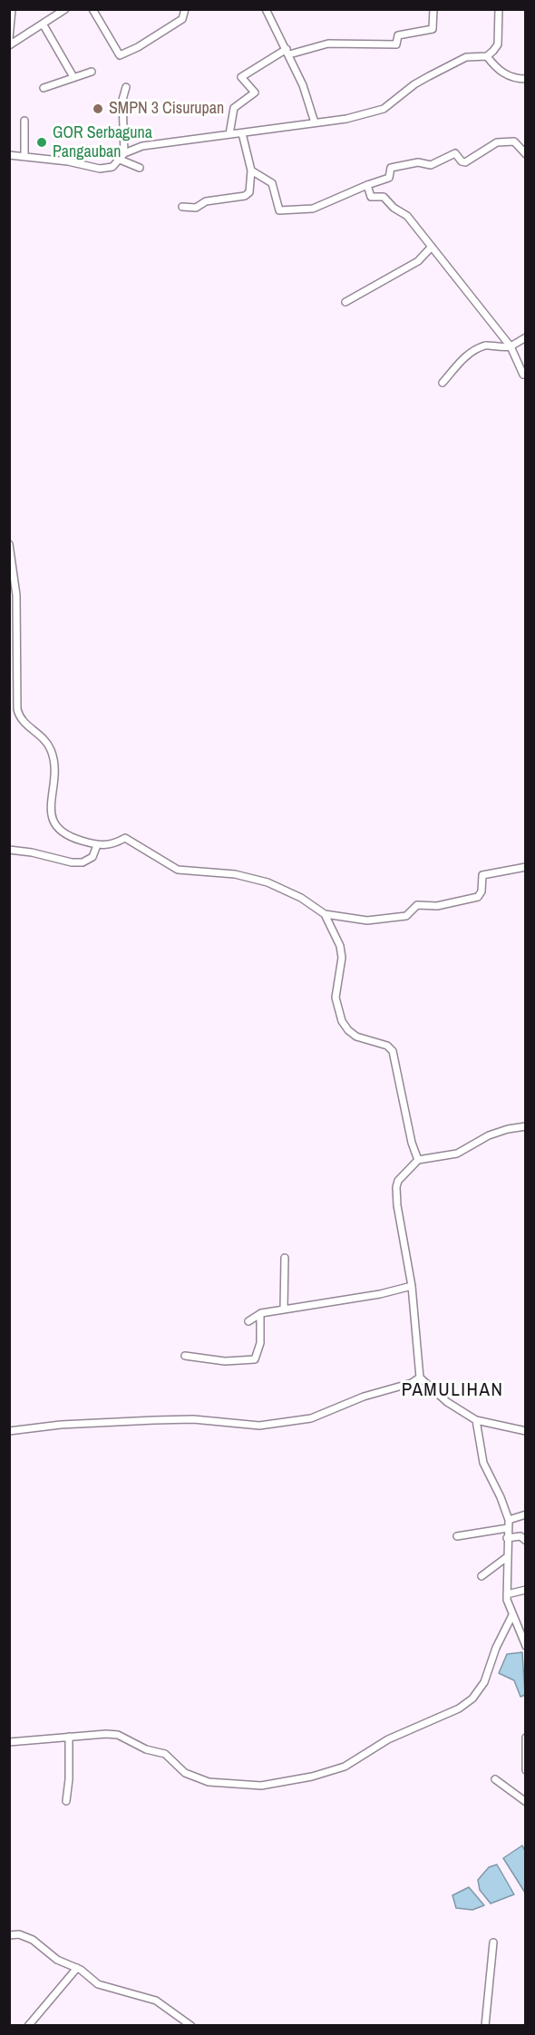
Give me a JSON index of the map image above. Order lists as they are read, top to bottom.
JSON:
{
  "districts": ["PAMULIHAN"],
  "places": ["SMPN 3 Cisurupan", "GOR Serbaguna Pangauban"]
}
